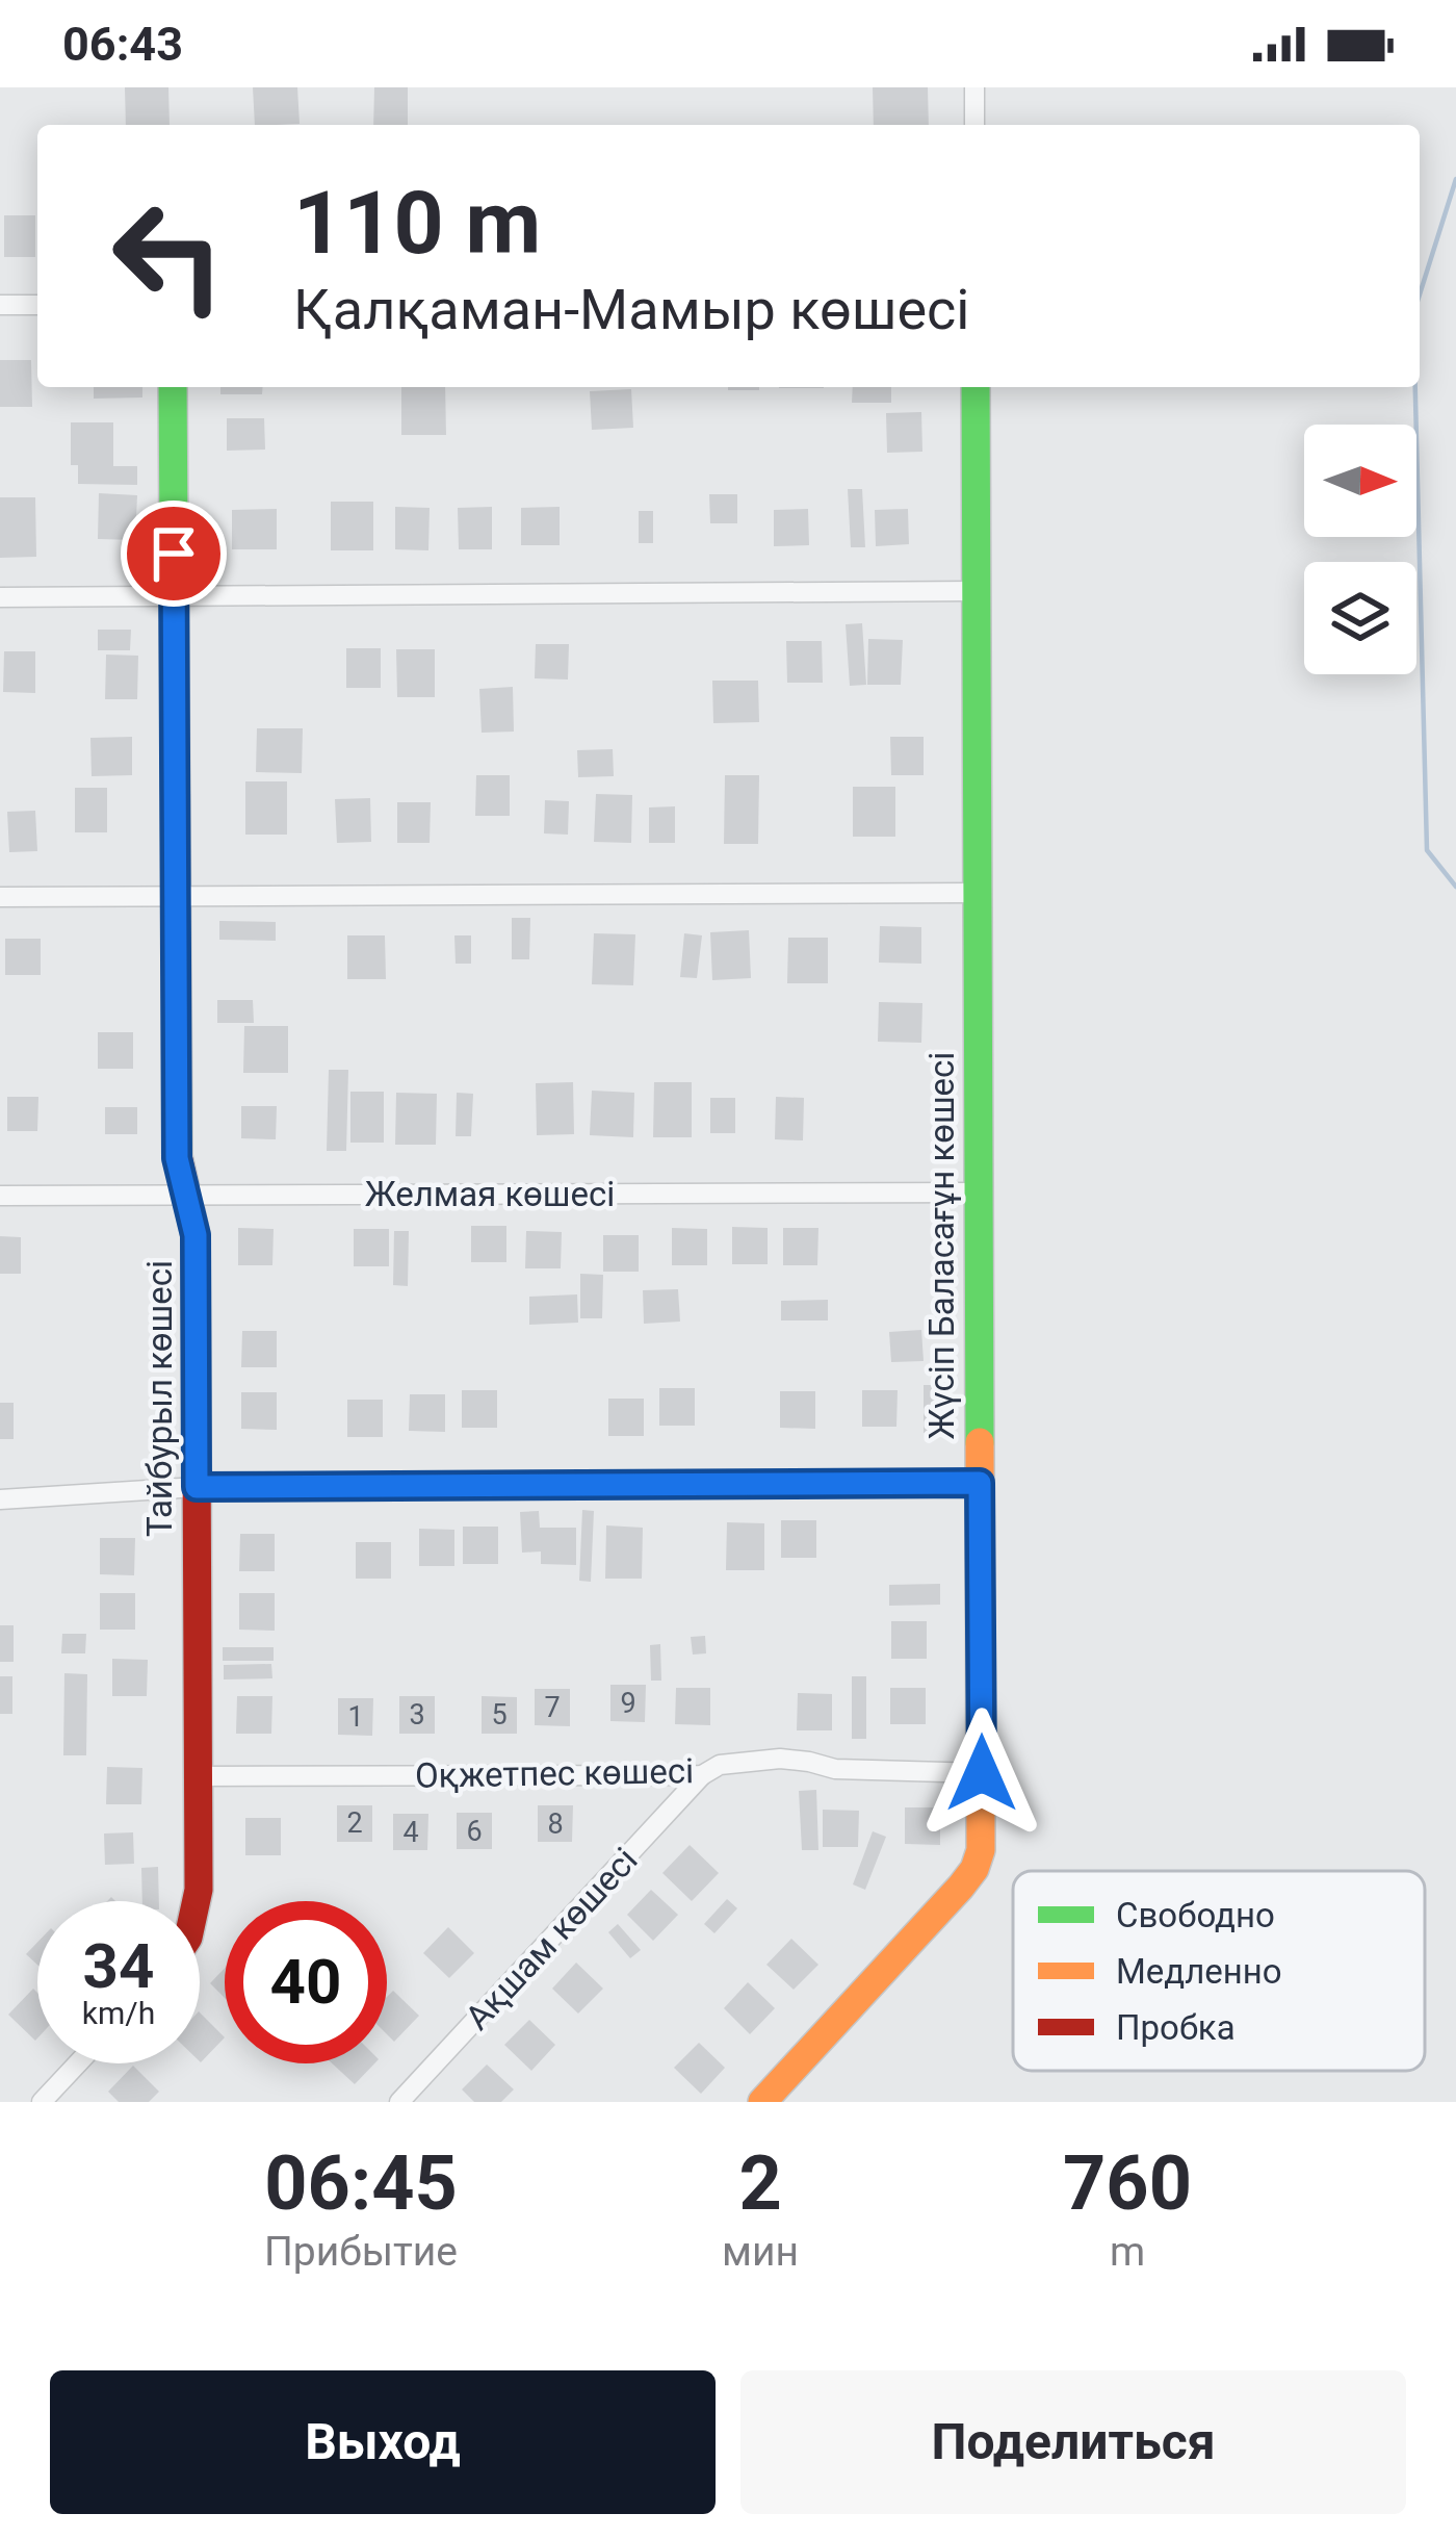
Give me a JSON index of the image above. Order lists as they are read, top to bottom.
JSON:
{
  "streets": {
    "street": [
      "Желмая көшесі",
      "Жүсіп Баласағұн көшесі",
      "Тайбурыл көшесі",
      "Оқжетпес көшесі",
      "Ақшам көшесі"
    ]
  },
  "crossings": [
    ["Желмая көшесі", "Жүсіп Баласағұн көшесі"],
    ["Желмая көшесі", "Тайбурыл көшесі"],
    ["Жүсіп Баласағұн көшесі", "Оқжетпес көшесі"],
    ["Тайбурыл көшесі", "Оқжетпес көшесі"],
    ["Оқжетпес көшесі", "Ақшам көшесі"]
  ],
  "house_numbers": [
    "9",
    "7",
    "3",
    "5",
    "1",
    "2",
    "8",
    "6",
    "4"
  ],
  "legend": ["Свободно", "Медленно", "Пробка"],
  "north": "right",
  "page": {
    "status": "06:43",
    "turn": ["110 m", "Қалқаман-Мамыр көшесі"],
    "speed": "34 km/h",
    "limit": "40",
    "eta": [
      "06:45",
      "Прибытие",
      "2",
      "мин",
      "760",
      "m"
    ],
    "buttons": ["Выход", "Поделиться"]
  }
}
